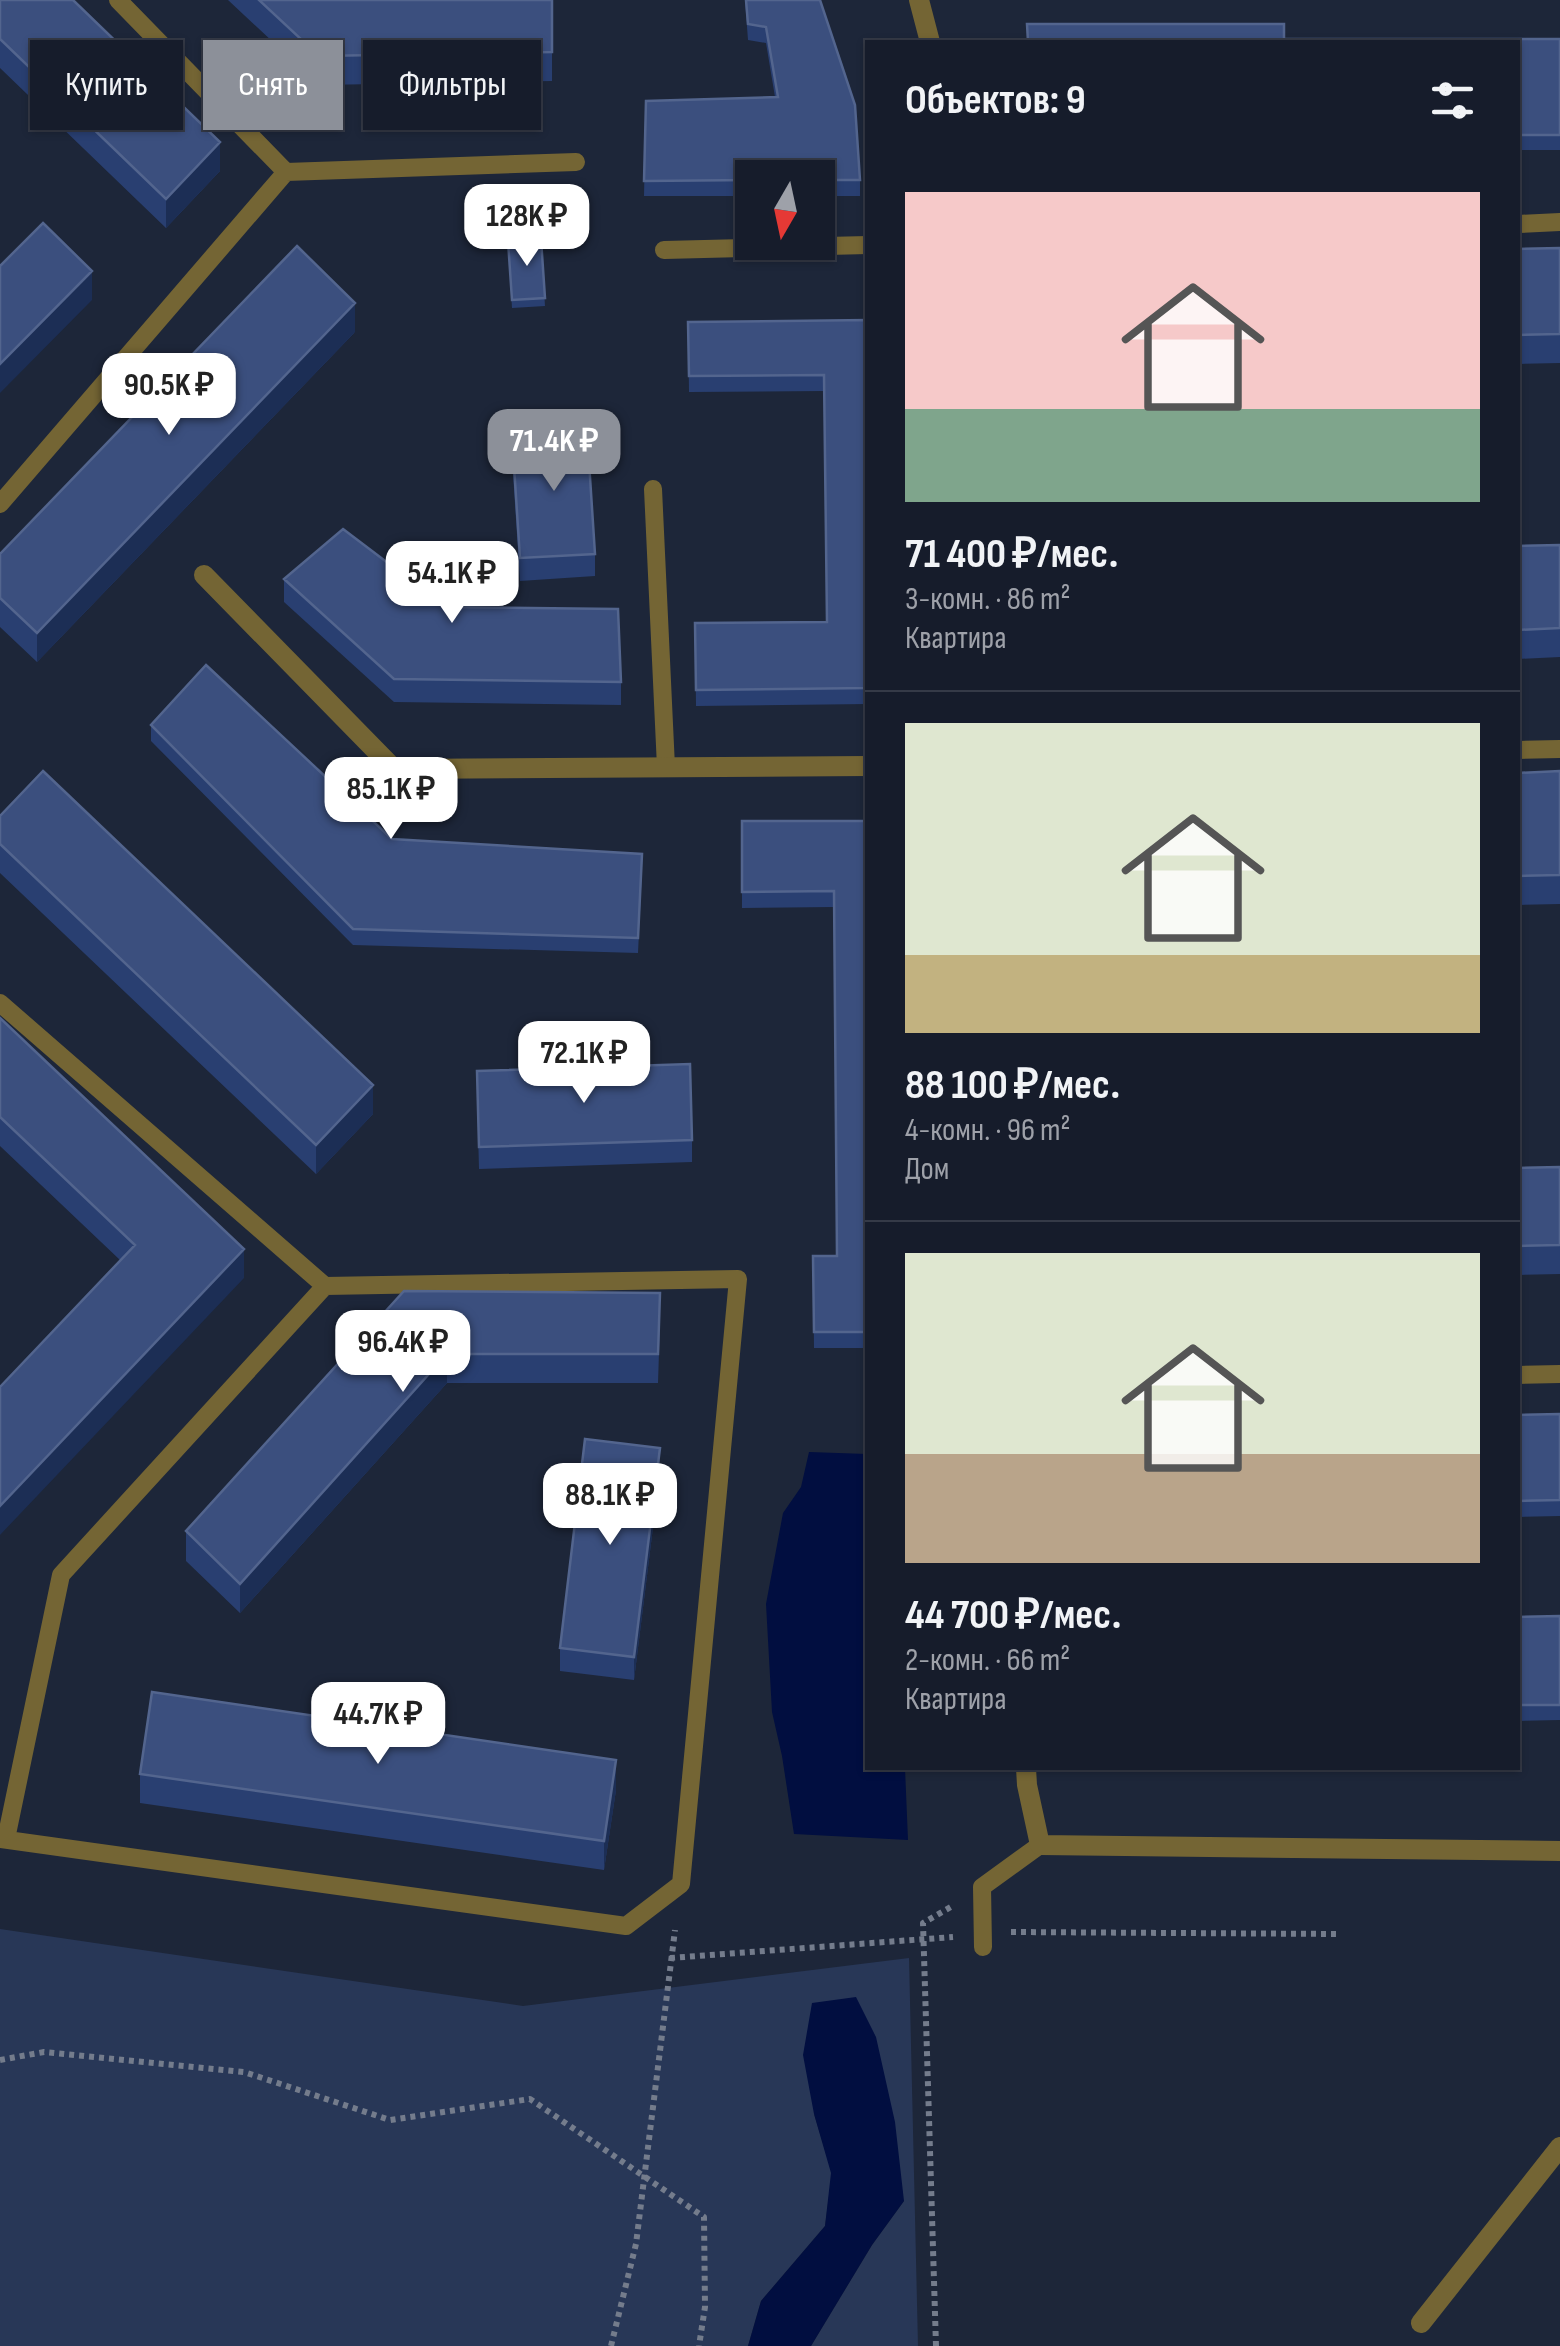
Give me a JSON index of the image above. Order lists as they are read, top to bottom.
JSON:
{
  "north": "bottom",
  "page": {
    "chip": ["Купить", "Снять", "Фильтры"],
    "heading": "Объектов: 9",
    "list": [
      {
        "name": "71 400 ₽/мес.",
        "note": "3-комн. · 86 m² · Квартира"
      },
      {
        "name": "88 100 ₽/мес.",
        "note": "4-комн. · 96 m² · Дом"
      },
      {
        "name": "44 700 ₽/мес.",
        "note": "2-комн. · 66 m² · Квартира"
      }
    ],
    "price": [
      "128K ₽",
      "90.5K ₽",
      "71.4K ₽",
      "54.1K ₽",
      "85.1K ₽",
      "72.1K ₽",
      "96.4K ₽",
      "88.1K ₽",
      "44.7K ₽"
    ]
  }
}
